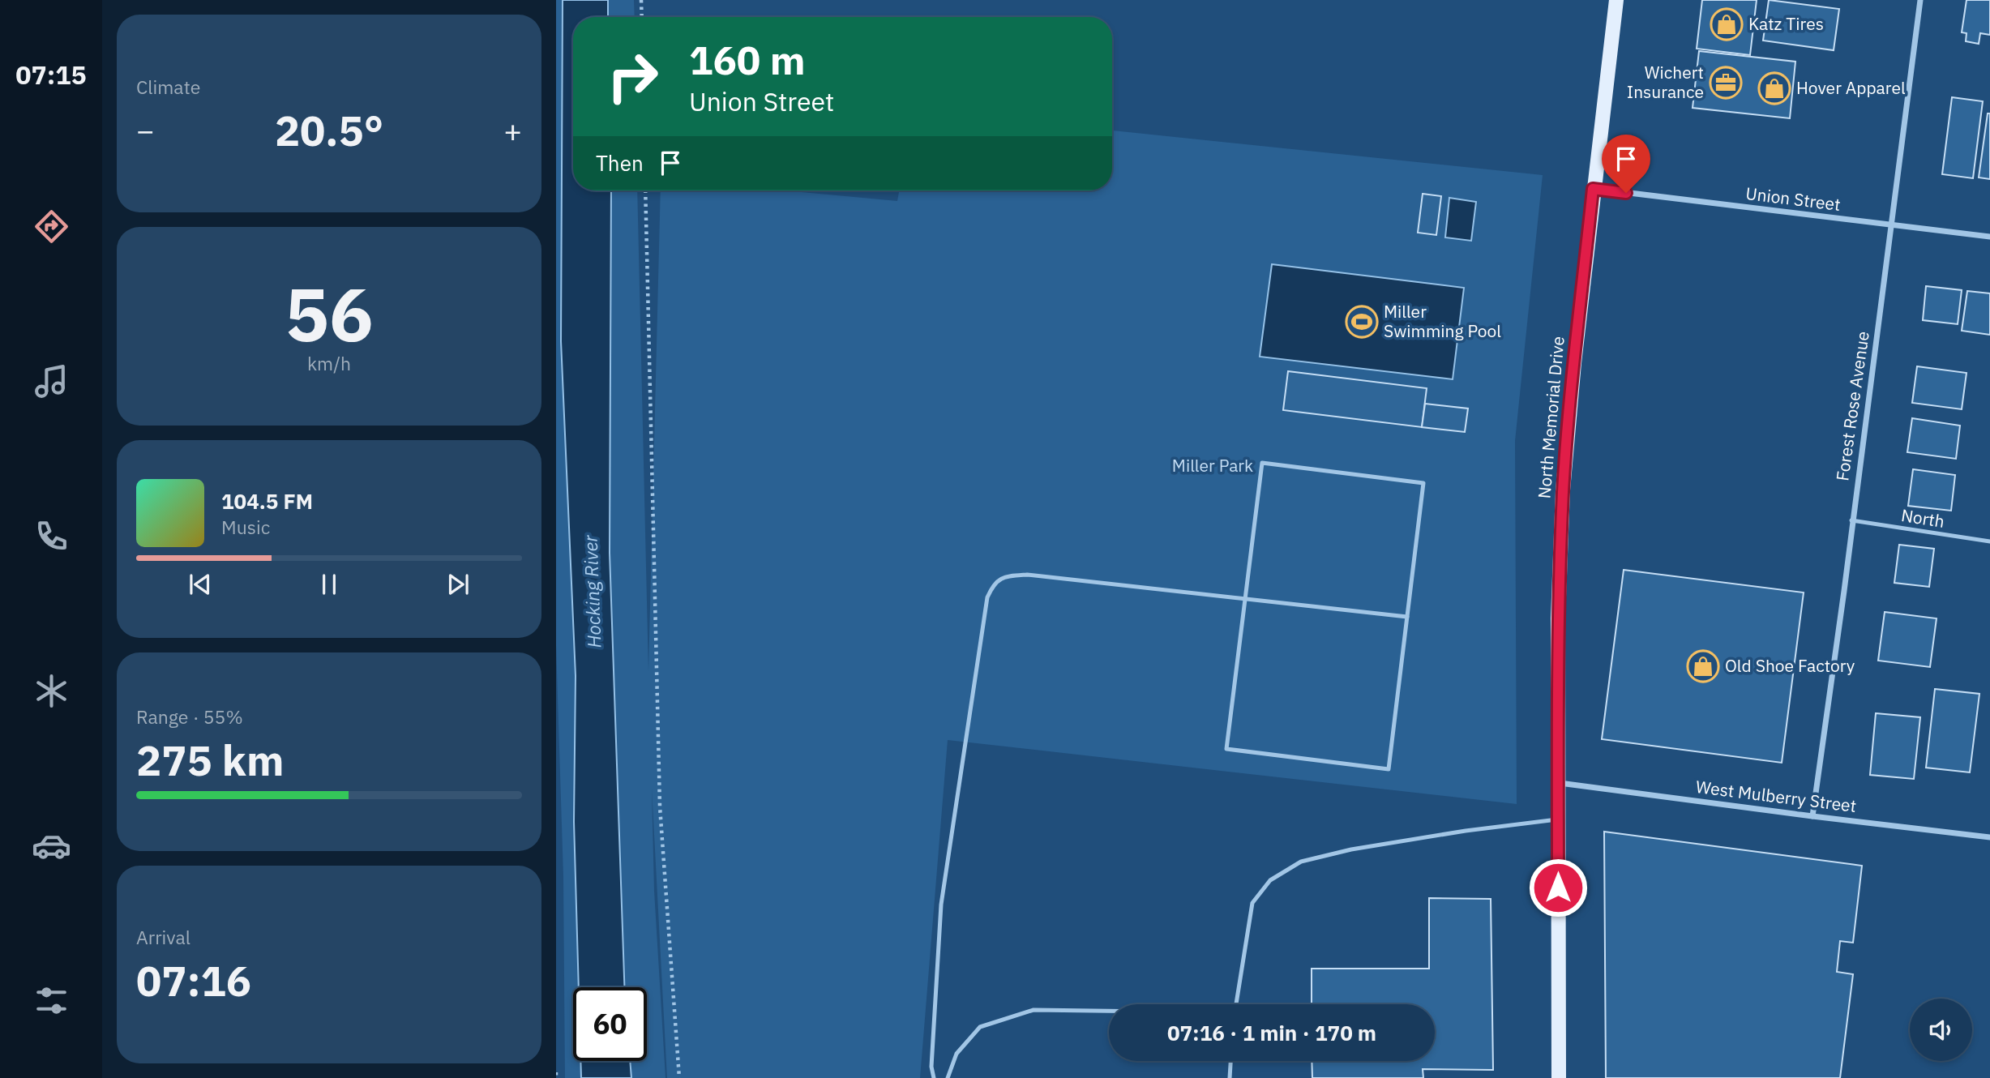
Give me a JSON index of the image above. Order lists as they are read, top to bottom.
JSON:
{
  "streets": {
    "main road": ["North Memorial Drive"],
    "street": ["Union Street", "Forest Rose Avenue", "West Mulberry Street"],
    "lane": ["North"]
  },
  "crossings": [
    ["Union Street", "Forest Rose Avenue"],
    ["Union Street", "North Memorial Drive"],
    ["Forest Rose Avenue", "North"],
    ["Forest Rose Avenue", "West Mulberry Street"],
    ["North Memorial Drive", "West Mulberry Street"]
  ],
  "water": ["Hocking River"],
  "parks": ["Miller Park"],
  "places": {
    "shop": ["Katz Tires", "Hover Apparel", "Old Shoe Factory"],
    "office": ["Wichert Insurance"],
    "sports": ["Miller Swimming Pool"]
  },
  "page": {
    "tabs": "07:15",
    "tile": [
      "Climate",
      ["56", "km/h"],
      ["Range · 55%", "275 km"],
      ["Arrival", "07:16"]
    ],
    "turn": ["160 m", "Union Street"],
    "heat": ["−", "20.5°", "+"],
    "then": "Then",
    "song": ["104.5 FM", "Music"],
    "limit": "60",
    "trip": "07:16 · 1 min · 170 m"
  }
}
